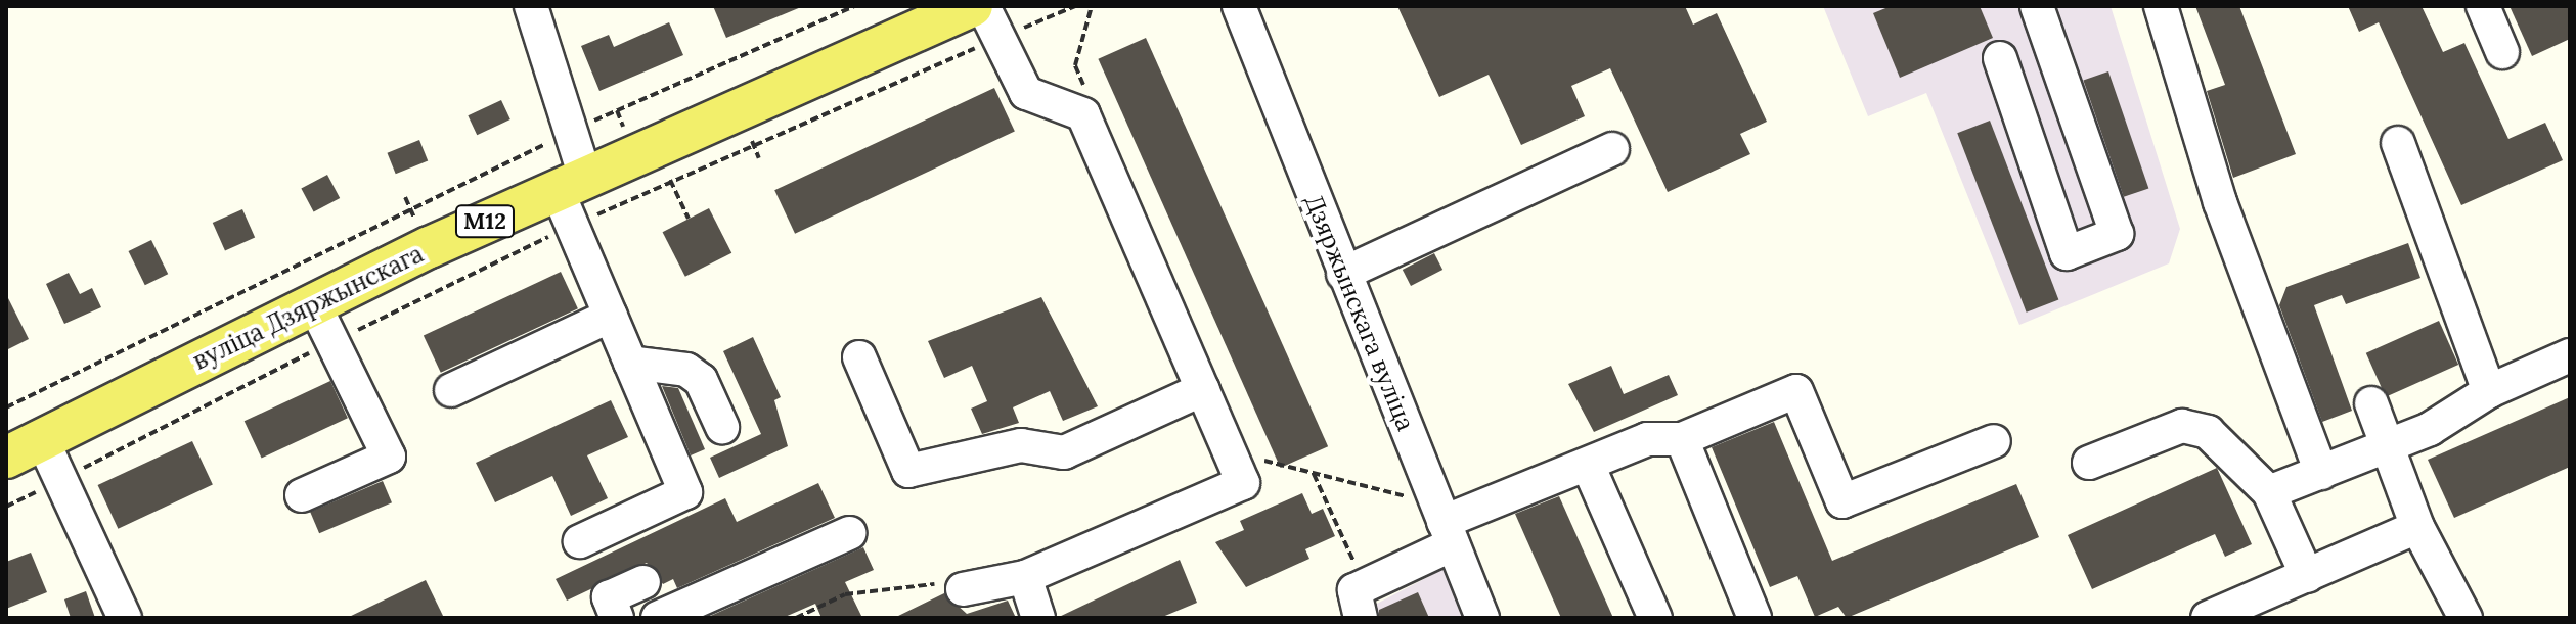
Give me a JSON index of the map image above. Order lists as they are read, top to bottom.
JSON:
{
  "streets": {
    "main road": ["М12", "вуліца Дзяржынскага"],
    "street": ["Дзяржынскага вуліца"]
  }
}
